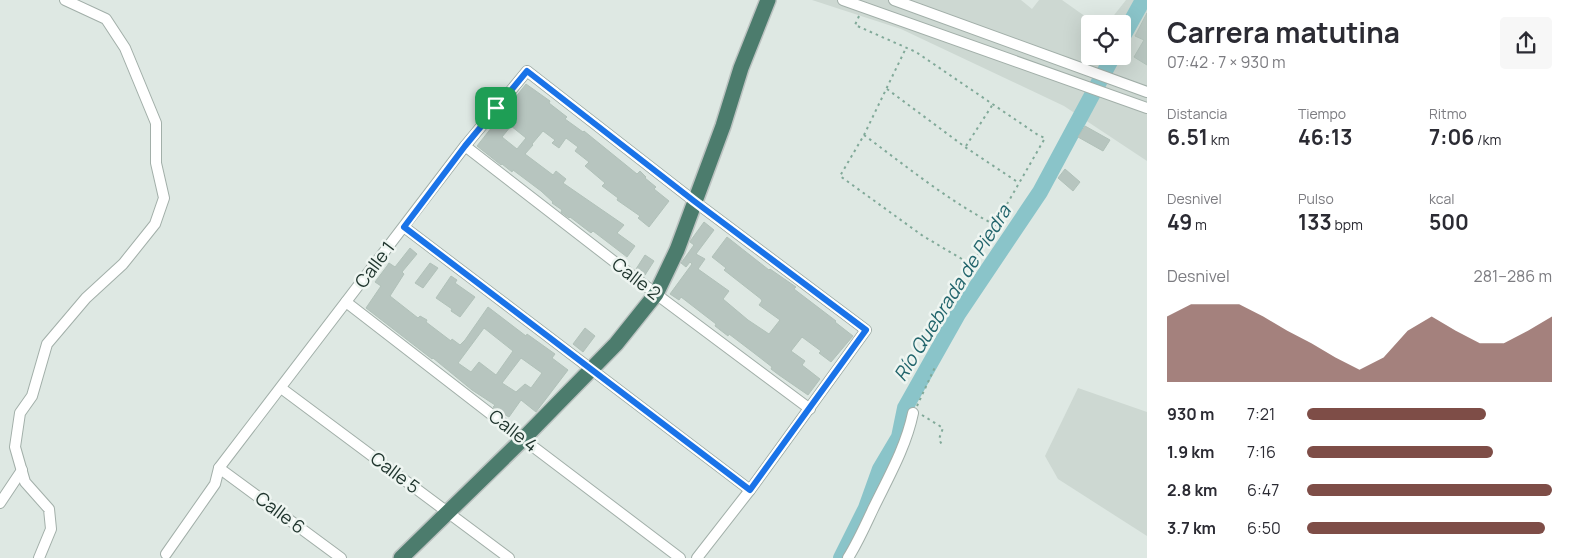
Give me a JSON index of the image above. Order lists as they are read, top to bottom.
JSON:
{
  "streets": {
    "street": [
      "Calle 1",
      "Calle 2",
      "Calle 4",
      "Calle 5",
      "Calle 6"
    ]
  },
  "crossings": [
    ["Calle 1", "Calle 2"],
    ["Calle 1", "Calle 4"],
    ["Calle 1", "Calle 5"],
    ["Calle 1", "Calle 6"]
  ],
  "water": ["Río Quebrada de Piedra"],
  "page": {
    "heading": ["Carrera matutina", "07:42 · 7 × 930 m"],
    "stats": [
      ["Distancia", "6.51 km"],
      ["Tiempo", "46:13"],
      ["Ritmo", "7:06 /km"],
      ["Desnivel", "49 m"],
      ["Pulso", "133 bpm"],
      ["kcal", "500"]
    ],
    "chart": ["Desnivel", "281–286 m"],
    "list": [
      {
        "name": "930 m",
        "note": "7:21"
      },
      {
        "name": "1.9 km",
        "note": "7:16"
      },
      {
        "name": "2.8 km",
        "note": "6:47"
      },
      {
        "name": "3.7 km",
        "note": "6:50"
      }
    ]
  }
}
